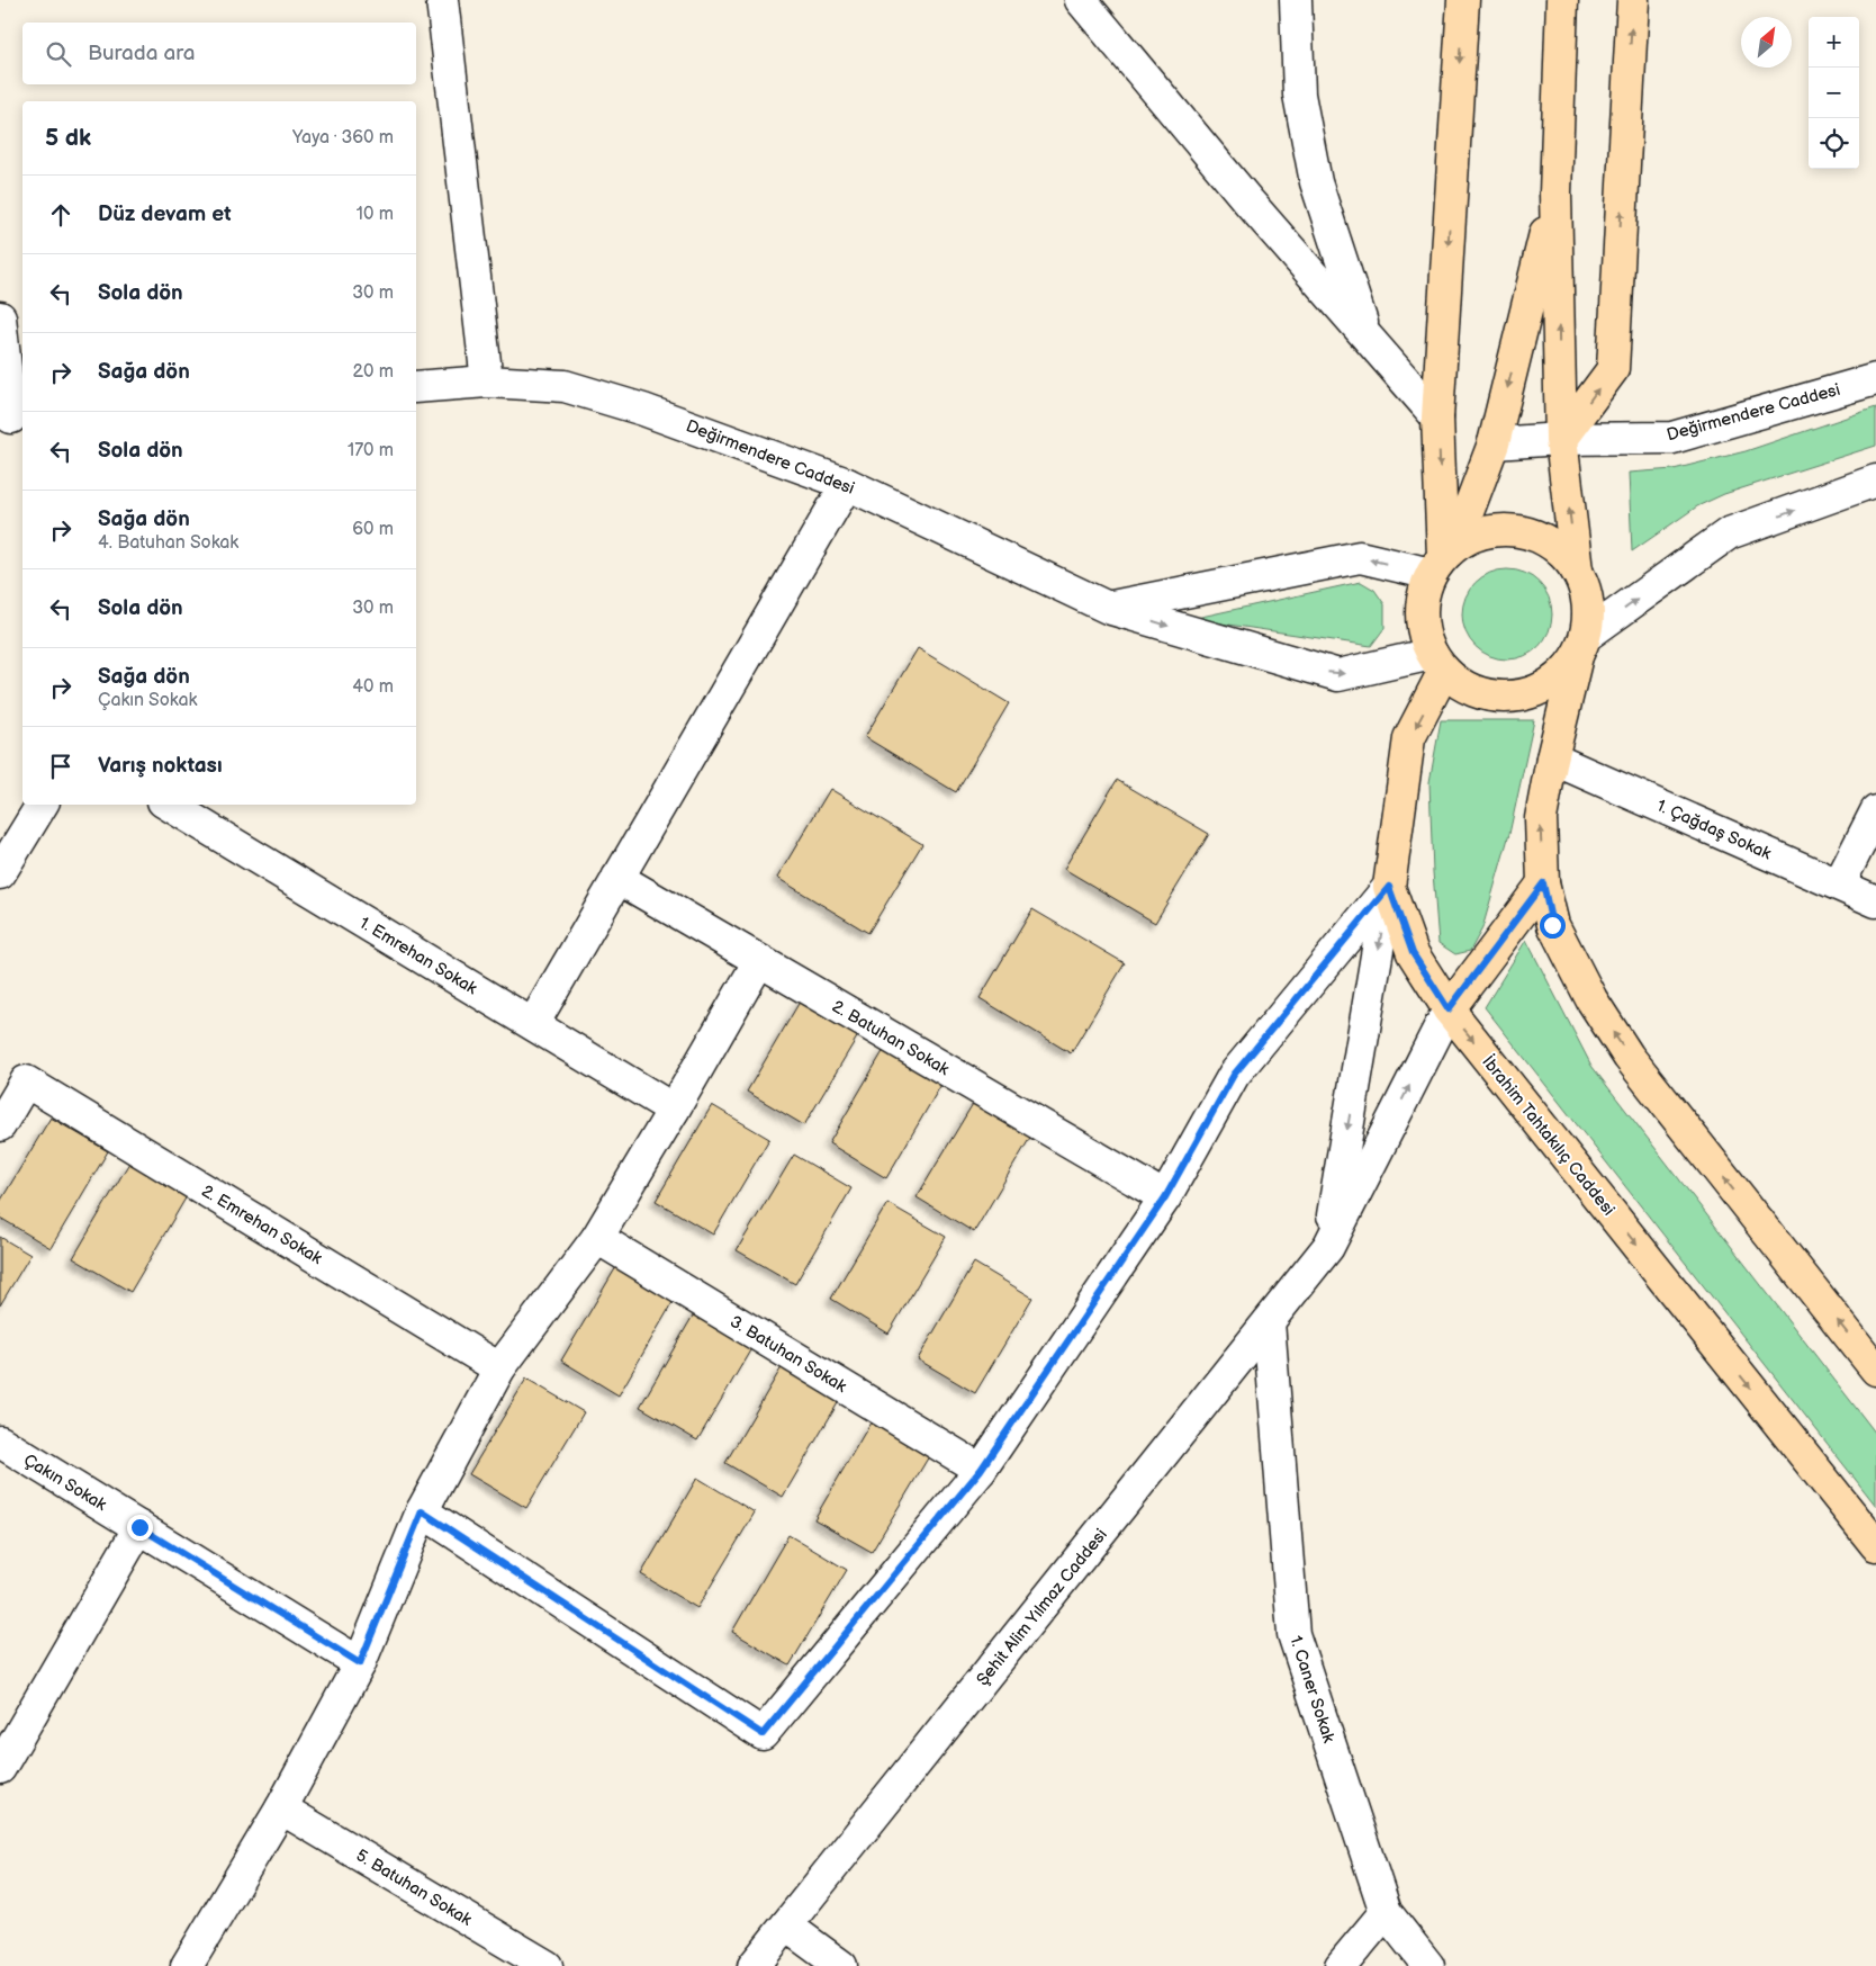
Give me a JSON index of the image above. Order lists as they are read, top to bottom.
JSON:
{
  "streets": {
    "main road": ["İbrahim Tahtakılıç Caddesi"],
    "street": [
      "Değirmendere Caddesi",
      "1. Çağdaş Sokak",
      "1. Emrehan Sokak",
      "2. Batuhan Sokak",
      "2. Emrehan Sokak",
      "3. Batuhan Sokak",
      "Çakın Sokak",
      "Şehit Alim Yılmaz Caddesi",
      "1. Caner Sokak",
      "5. Batuhan Sokak"
    ]
  },
  "crossings": [
    ["Değirmendere Caddesi", "İbrahim Tahtakılıç Caddesi"],
    ["İbrahim Tahtakılıç Caddesi", "Şehit Alim Yılmaz Caddesi"],
    ["Şehit Alim Yılmaz Caddesi", "1. Caner Sokak"]
  ],
  "north": "top right",
  "page": {
    "map_buttons": ["+", "−"],
    "search": "Burada ara",
    "heading": ["5 dk", "Yaya · 360 m"],
    "list": [
      ["Düz devam et", "10 m"],
      ["Sola dön", "30 m"],
      ["Sağa dön", "20 m"],
      ["Sola dön", "170 m"],
      ["Sağa dön", "4. Batuhan Sokak", "60 m"],
      ["Sola dön", "30 m"],
      ["Sağa dön", "Çakın Sokak", "40 m"],
      "Varış noktası"
    ]
  }
}
